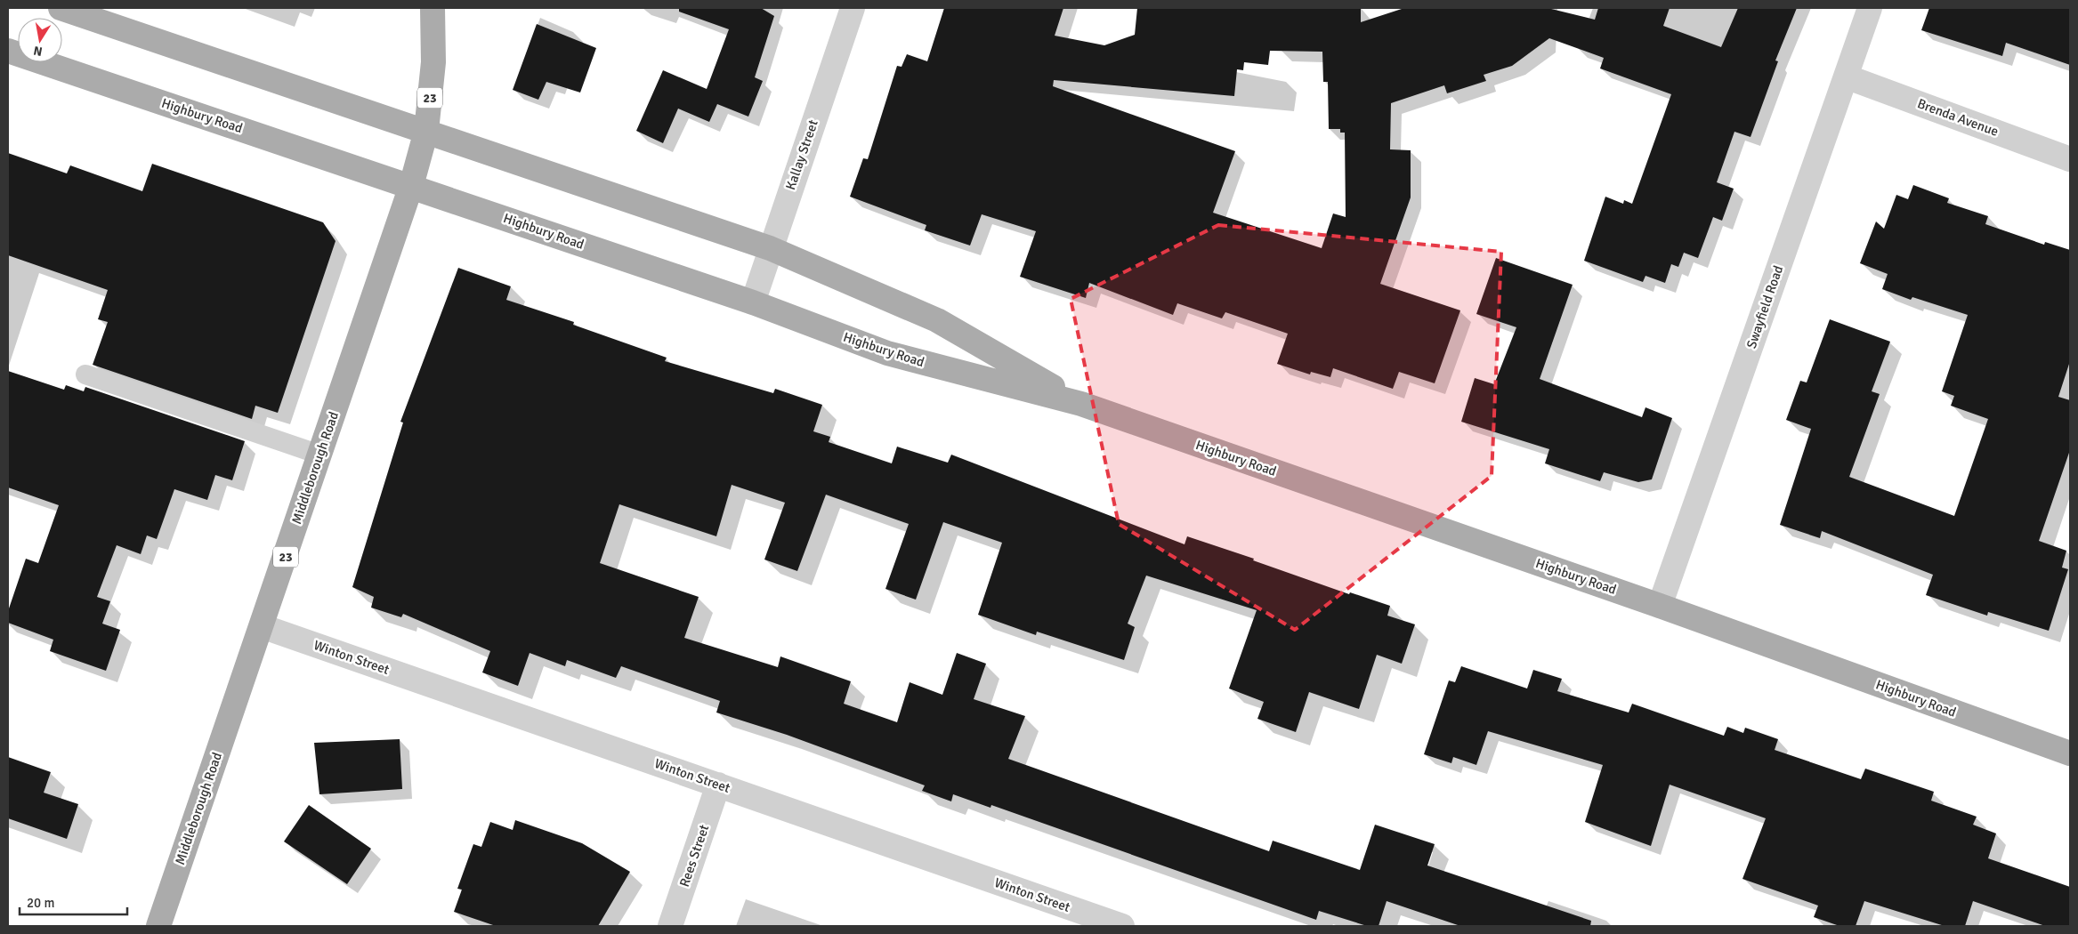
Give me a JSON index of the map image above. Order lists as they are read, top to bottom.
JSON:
{
  "streets": {
    "main road": ["23", "Highbury Road", "Middleborough Road"],
    "street": [
      "Brenda Avenue",
      "Kallay Street",
      "Swayfield Road",
      "Winton Street",
      "Rees Street"
    ]
  },
  "crossings": [
    ["23", "Highbury Road"],
    ["23", "Middleborough Road"],
    ["Highbury Road", "Kallay Street"],
    ["Highbury Road", "Swayfield Road"],
    ["Highbury Road", "Middleborough Road"],
    ["Brenda Avenue", "Swayfield Road"],
    ["Middleborough Road", "Winton Street"],
    ["Winton Street", "Rees Street"]
  ],
  "scale_bar": "20 m",
  "north": "bottom"
}
